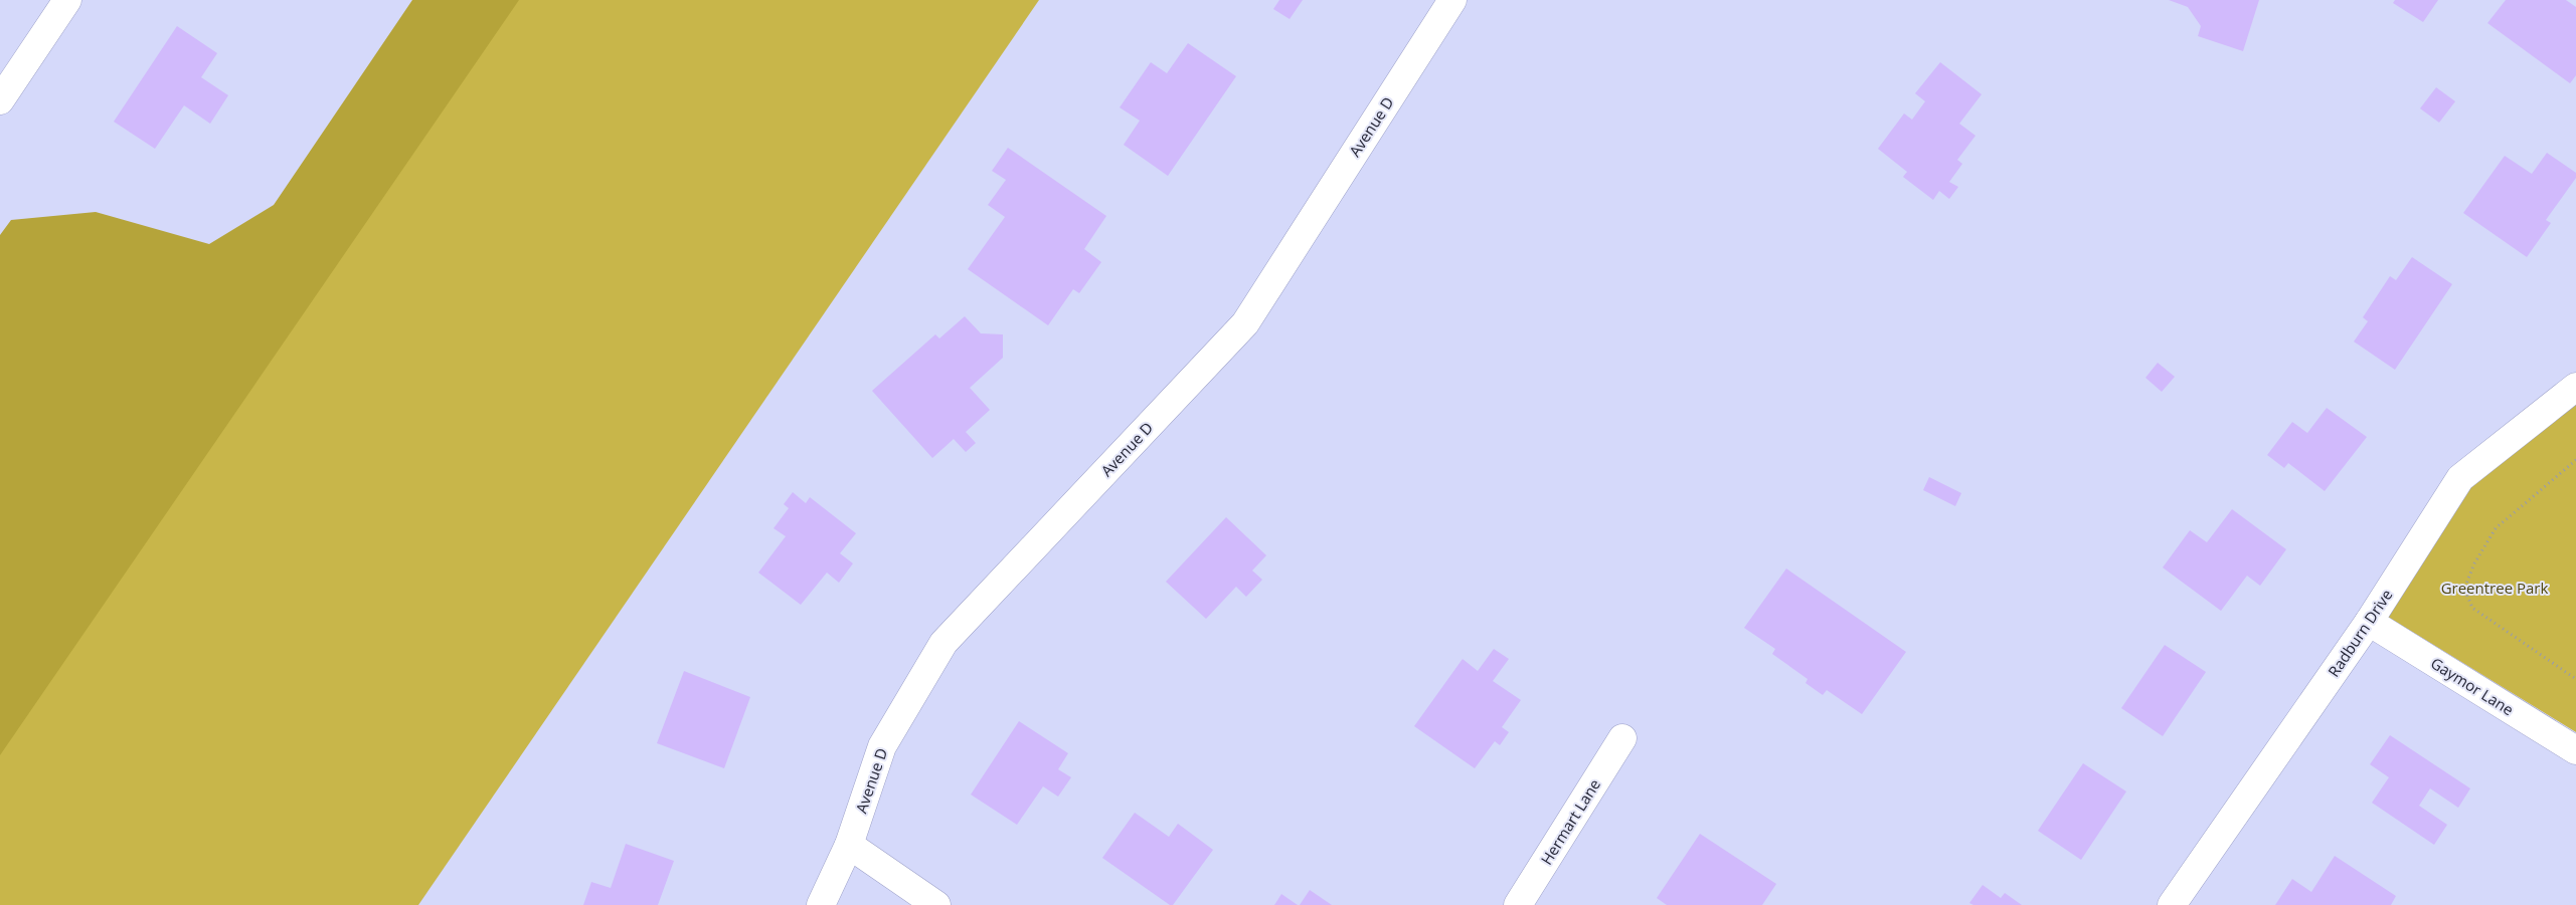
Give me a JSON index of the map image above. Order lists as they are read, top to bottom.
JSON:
{
  "streets": {
    "street": [
      "Avenue D",
      "Radburn Drive",
      "Gaymor Lane",
      "Hermart Lane"
    ]
  },
  "crossings": [
    ["Radburn Drive", "Gaymor Lane"]
  ],
  "parks": ["Greentree Park"]
}
